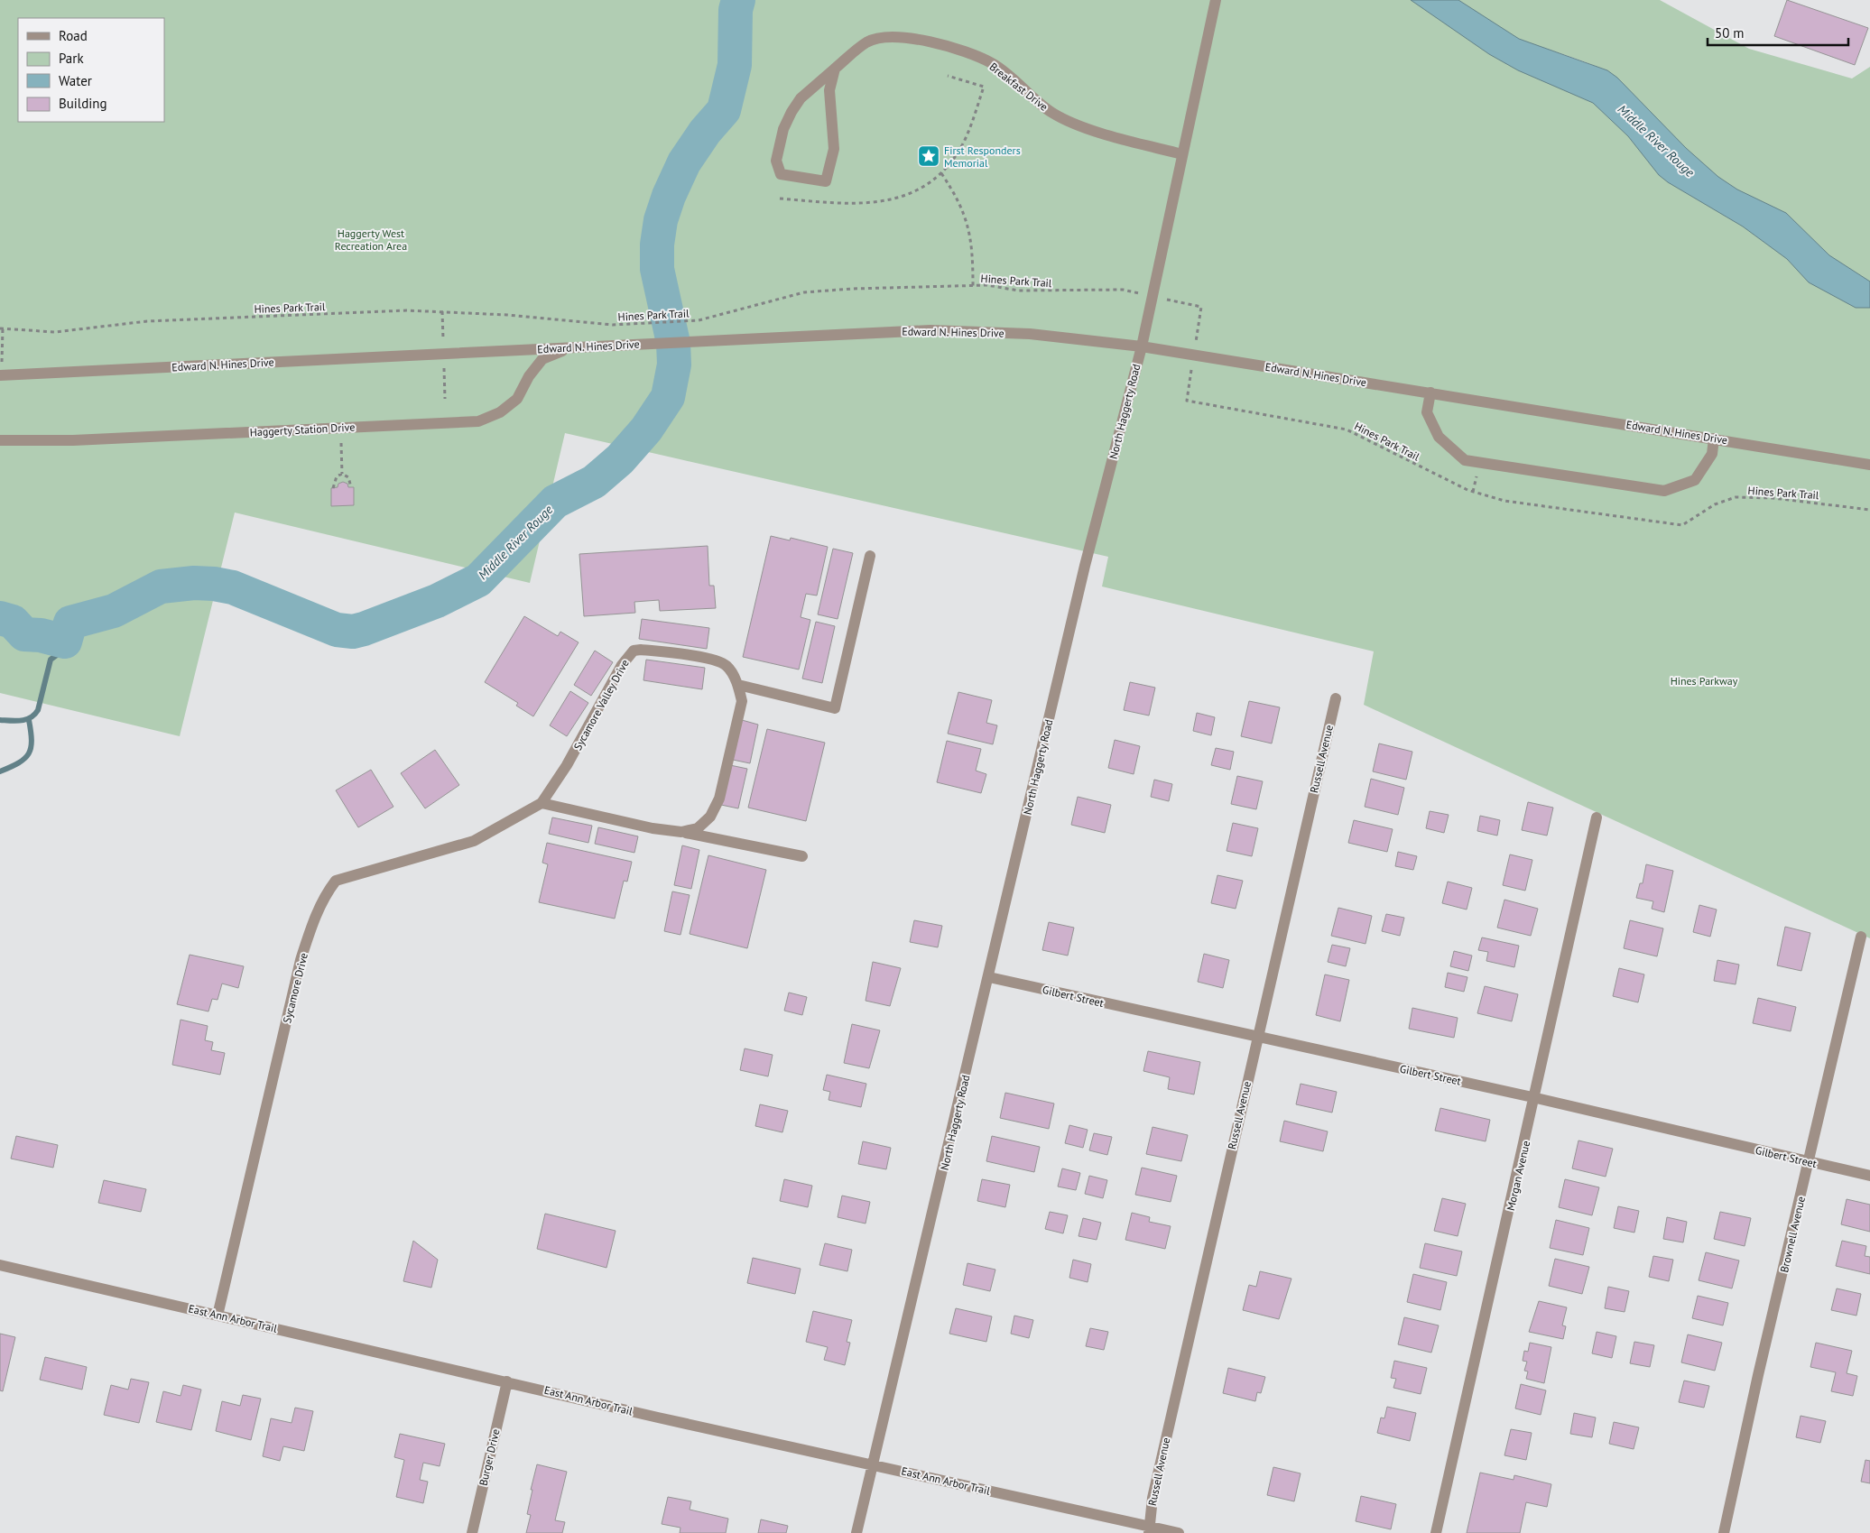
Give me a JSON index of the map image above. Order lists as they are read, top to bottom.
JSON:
{
  "streets": {
    "street": [
      "Breakfast Drive",
      "Edward N. Hines Drive",
      "North Haggerty Road",
      "Haggerty Station Drive",
      "Sycamore Valley Drive",
      "Russell Avenue",
      "Sycamore Drive",
      "Gilbert Street",
      "Morgan Avenue",
      "Brownell Avenue",
      "East Ann Arbor Trail",
      "Burger Drive"
    ],
    "path": ["Hines Park Trail"]
  },
  "crossings": [
    ["Breakfast Drive", "North Haggerty Road"],
    ["Hines Park Trail", "Edward N. Hines Drive"],
    ["Hines Park Trail", "North Haggerty Road"],
    ["Edward N. Hines Drive", "North Haggerty Road"],
    ["Edward N. Hines Drive", "Haggerty Station Drive"],
    ["North Haggerty Road", "Gilbert Street"],
    ["North Haggerty Road", "East Ann Arbor Trail"],
    ["Sycamore Valley Drive", "Sycamore Drive"],
    ["Russell Avenue", "Gilbert Street"],
    ["Russell Avenue", "East Ann Arbor Trail"],
    ["Sycamore Drive", "East Ann Arbor Trail"],
    ["Gilbert Street", "Morgan Avenue"],
    ["Gilbert Street", "Brownell Avenue"],
    ["East Ann Arbor Trail", "Burger Drive"]
  ],
  "water": ["Middle River Rouge"],
  "parks": ["Haggerty West Recreation Area", "Hines Parkway"],
  "places": {
    "place": ["First Responders Memorial"]
  },
  "legend": [
    "Road",
    "Park",
    "Water",
    "Building"
  ],
  "scale_bar": "50 m"
}
